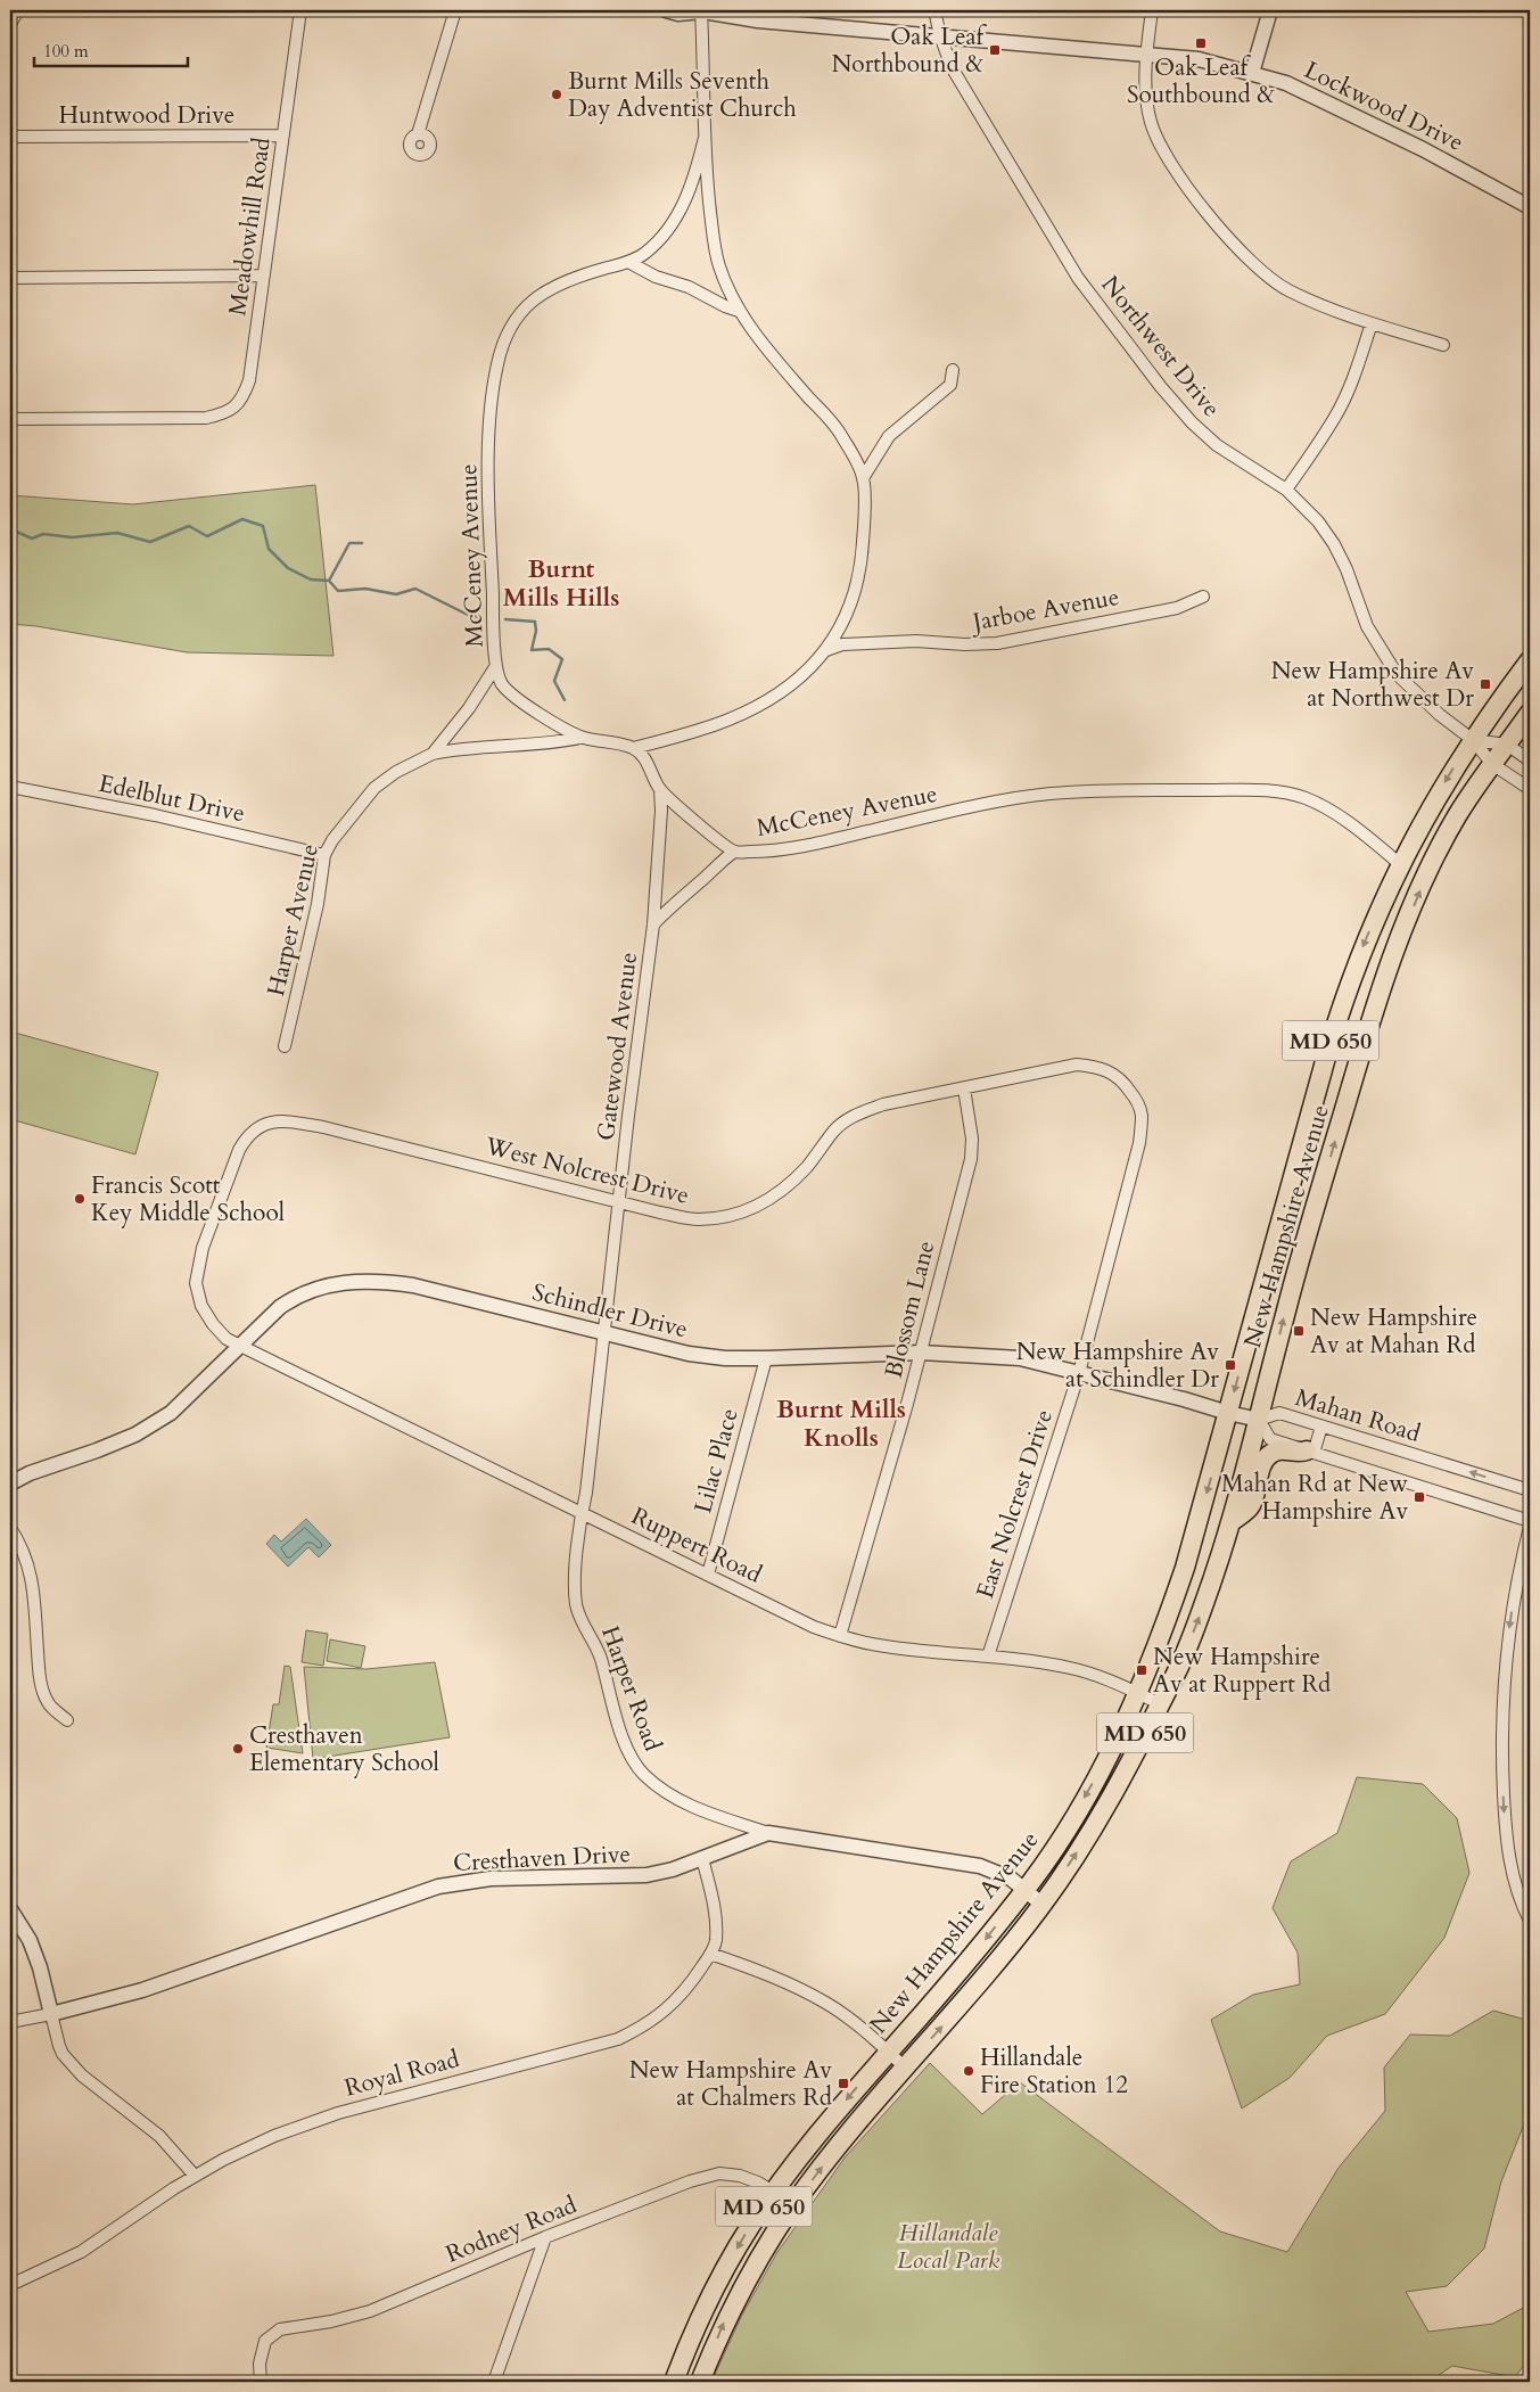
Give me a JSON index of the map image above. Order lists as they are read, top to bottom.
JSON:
{
  "streets": {
    "main road": ["MD 650", "New Hampshire Avenue"],
    "street": [
      "Lockwood Drive",
      "Huntwood Drive",
      "Meadowhill Road",
      "Northwest Drive",
      "McCeney Avenue",
      "Jarboe Avenue",
      "Edelblut Drive",
      "Harper Avenue",
      "Gatewood Avenue",
      "West Nolcrest Drive",
      "Blossom Lane",
      "Schindler Drive",
      "Mahan Road",
      "Lilac Place",
      "East Nolcrest Drive",
      "Ruppert Road",
      "Harper Road",
      "Cresthaven Drive",
      "Royal Road",
      "Rodney Road"
    ]
  },
  "crossings": [
    ["Lockwood Drive", "Northwest Drive"],
    ["Huntwood Drive", "Meadowhill Road"],
    ["Northwest Drive", "New Hampshire Avenue"],
    ["McCeney Avenue", "Harper Avenue"],
    ["McCeney Avenue", "Gatewood Avenue"],
    ["McCeney Avenue", "New Hampshire Avenue"],
    ["Edelblut Drive", "Harper Avenue"],
    ["Gatewood Avenue", "West Nolcrest Drive"],
    ["Gatewood Avenue", "Schindler Drive"],
    ["Gatewood Avenue", "Ruppert Road"],
    ["Gatewood Avenue", "Harper Road"],
    ["West Nolcrest Drive", "Blossom Lane"],
    ["West Nolcrest Drive", "Schindler Drive"],
    ["West Nolcrest Drive", "East Nolcrest Drive"],
    ["West Nolcrest Drive", "Ruppert Road"],
    ["New Hampshire Avenue", "Schindler Drive"],
    ["New Hampshire Avenue", "Mahan Road"],
    ["New Hampshire Avenue", "Ruppert Road"],
    ["New Hampshire Avenue", "Cresthaven Drive"],
    ["New Hampshire Avenue", "Rodney Road"],
    ["Blossom Lane", "Schindler Drive"],
    ["Blossom Lane", "Ruppert Road"],
    ["Schindler Drive", "Mahan Road"],
    ["Schindler Drive", "Lilac Place"],
    ["Schindler Drive", "East Nolcrest Drive"],
    ["Schindler Drive", "Ruppert Road"],
    ["Lilac Place", "Ruppert Road"],
    ["East Nolcrest Drive", "Ruppert Road"],
    ["Ruppert Road", "Harper Road"],
    ["Harper Road", "Cresthaven Drive"],
    ["Cresthaven Drive", "Royal Road"]
  ],
  "districts": ["Burnt Mills Hills", "Burnt Mills Knolls"],
  "parks": ["Hillandale Local Park"],
  "places": {
    "transit": [
      "Oak Leaf Southbound &",
      "Oak Leaf Northbound &",
      "New Hampshire Av at Northwest Dr",
      "New Hampshire Av at Mahan Rd",
      "New Hampshire Av at Schindler Dr",
      "Mahan Rd at New Hampshire Av",
      "New Hampshire Av at Ruppert Rd",
      "New Hampshire Av at Chalmers Rd"
    ],
    "other": [
      "Burnt Mills Seventh Day Adventist Church",
      "Francis Scott Key Middle School",
      "Cresthaven Elementary School",
      "Hillandale Fire Station 12"
    ]
  },
  "scale_bar": "100 m"
}
